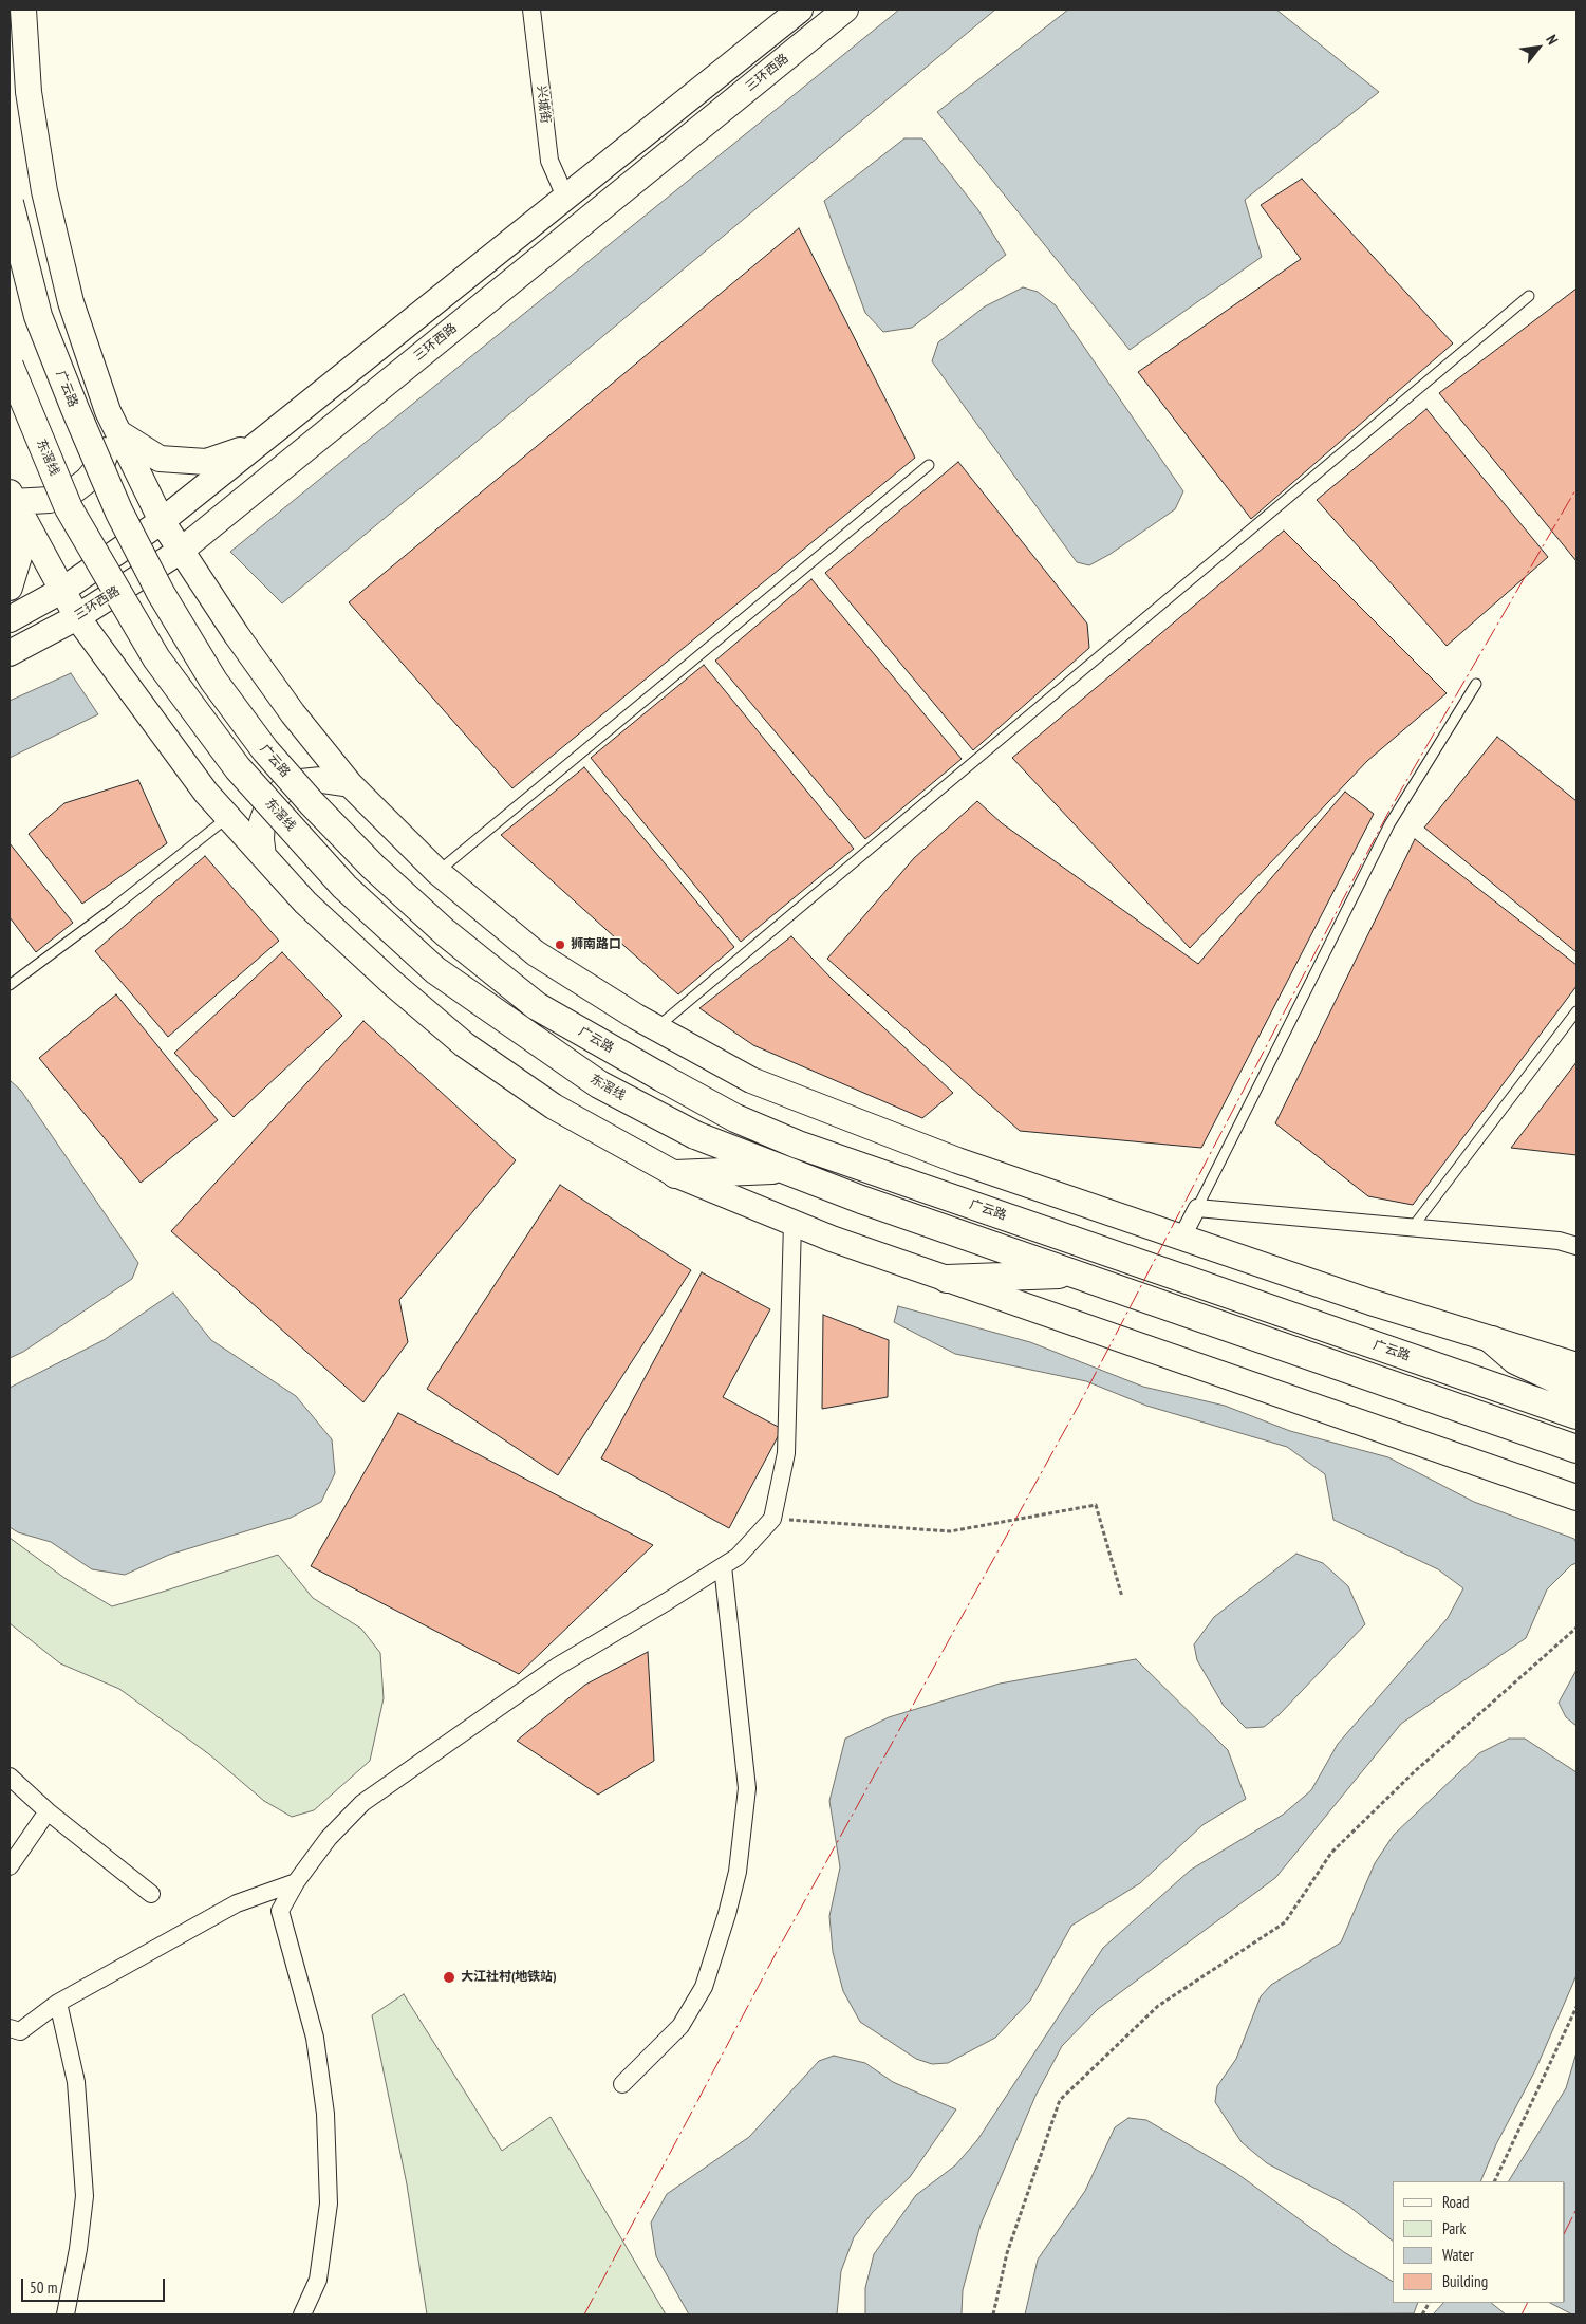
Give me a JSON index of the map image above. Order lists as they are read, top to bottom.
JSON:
{
  "streets": {
    "main road": ["三环西路", "广云路", "东滘线"],
    "street": ["兴城街"]
  },
  "places": ["狮南路口", "大江社村(地铁站)"],
  "legend": [
    "Road",
    "Park",
    "Water",
    "Building"
  ],
  "scale_bar": "50 m",
  "north": "top right"
}
